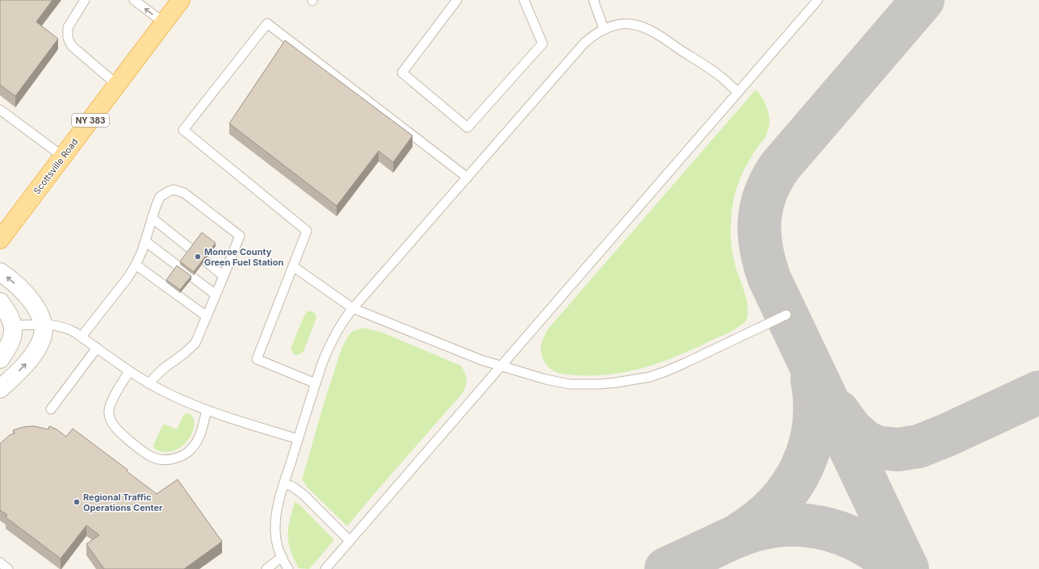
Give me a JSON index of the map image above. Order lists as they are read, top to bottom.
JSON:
{
  "streets": {
    "main road": ["NY 383", "Scottsville Road"]
  },
  "places": ["Monroe County Green Fuel Station", "Regional Traffic Operations Center"]
}
